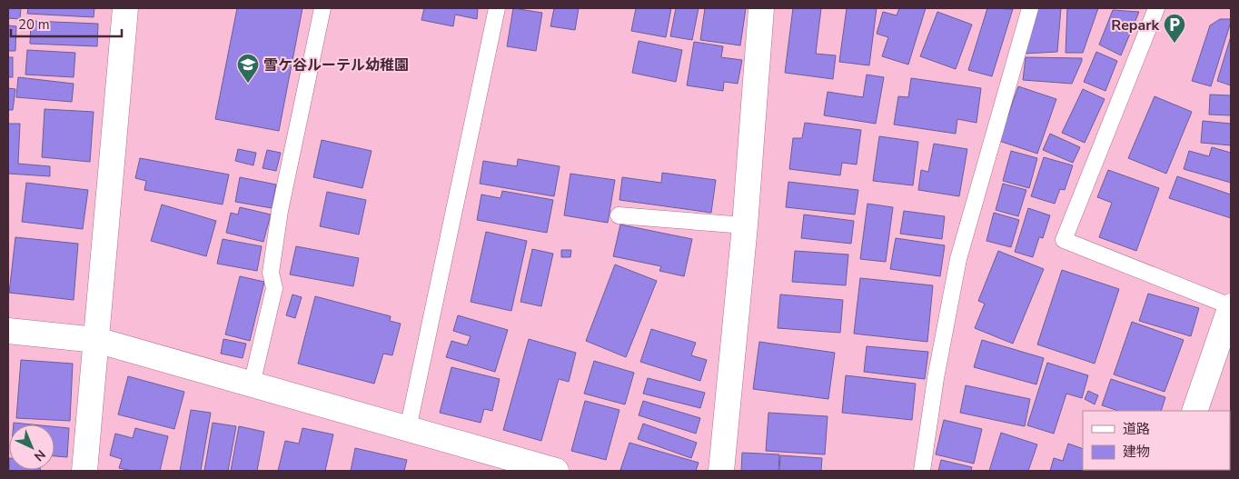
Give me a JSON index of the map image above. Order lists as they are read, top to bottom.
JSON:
{
  "places": {
    "parking": ["Repark"],
    "school or university": ["雪ケ谷ルーテル幼稚園"]
  },
  "legend": ["道路", "建物"],
  "scale_bar": "20 m",
  "north": "bottom right"
}
